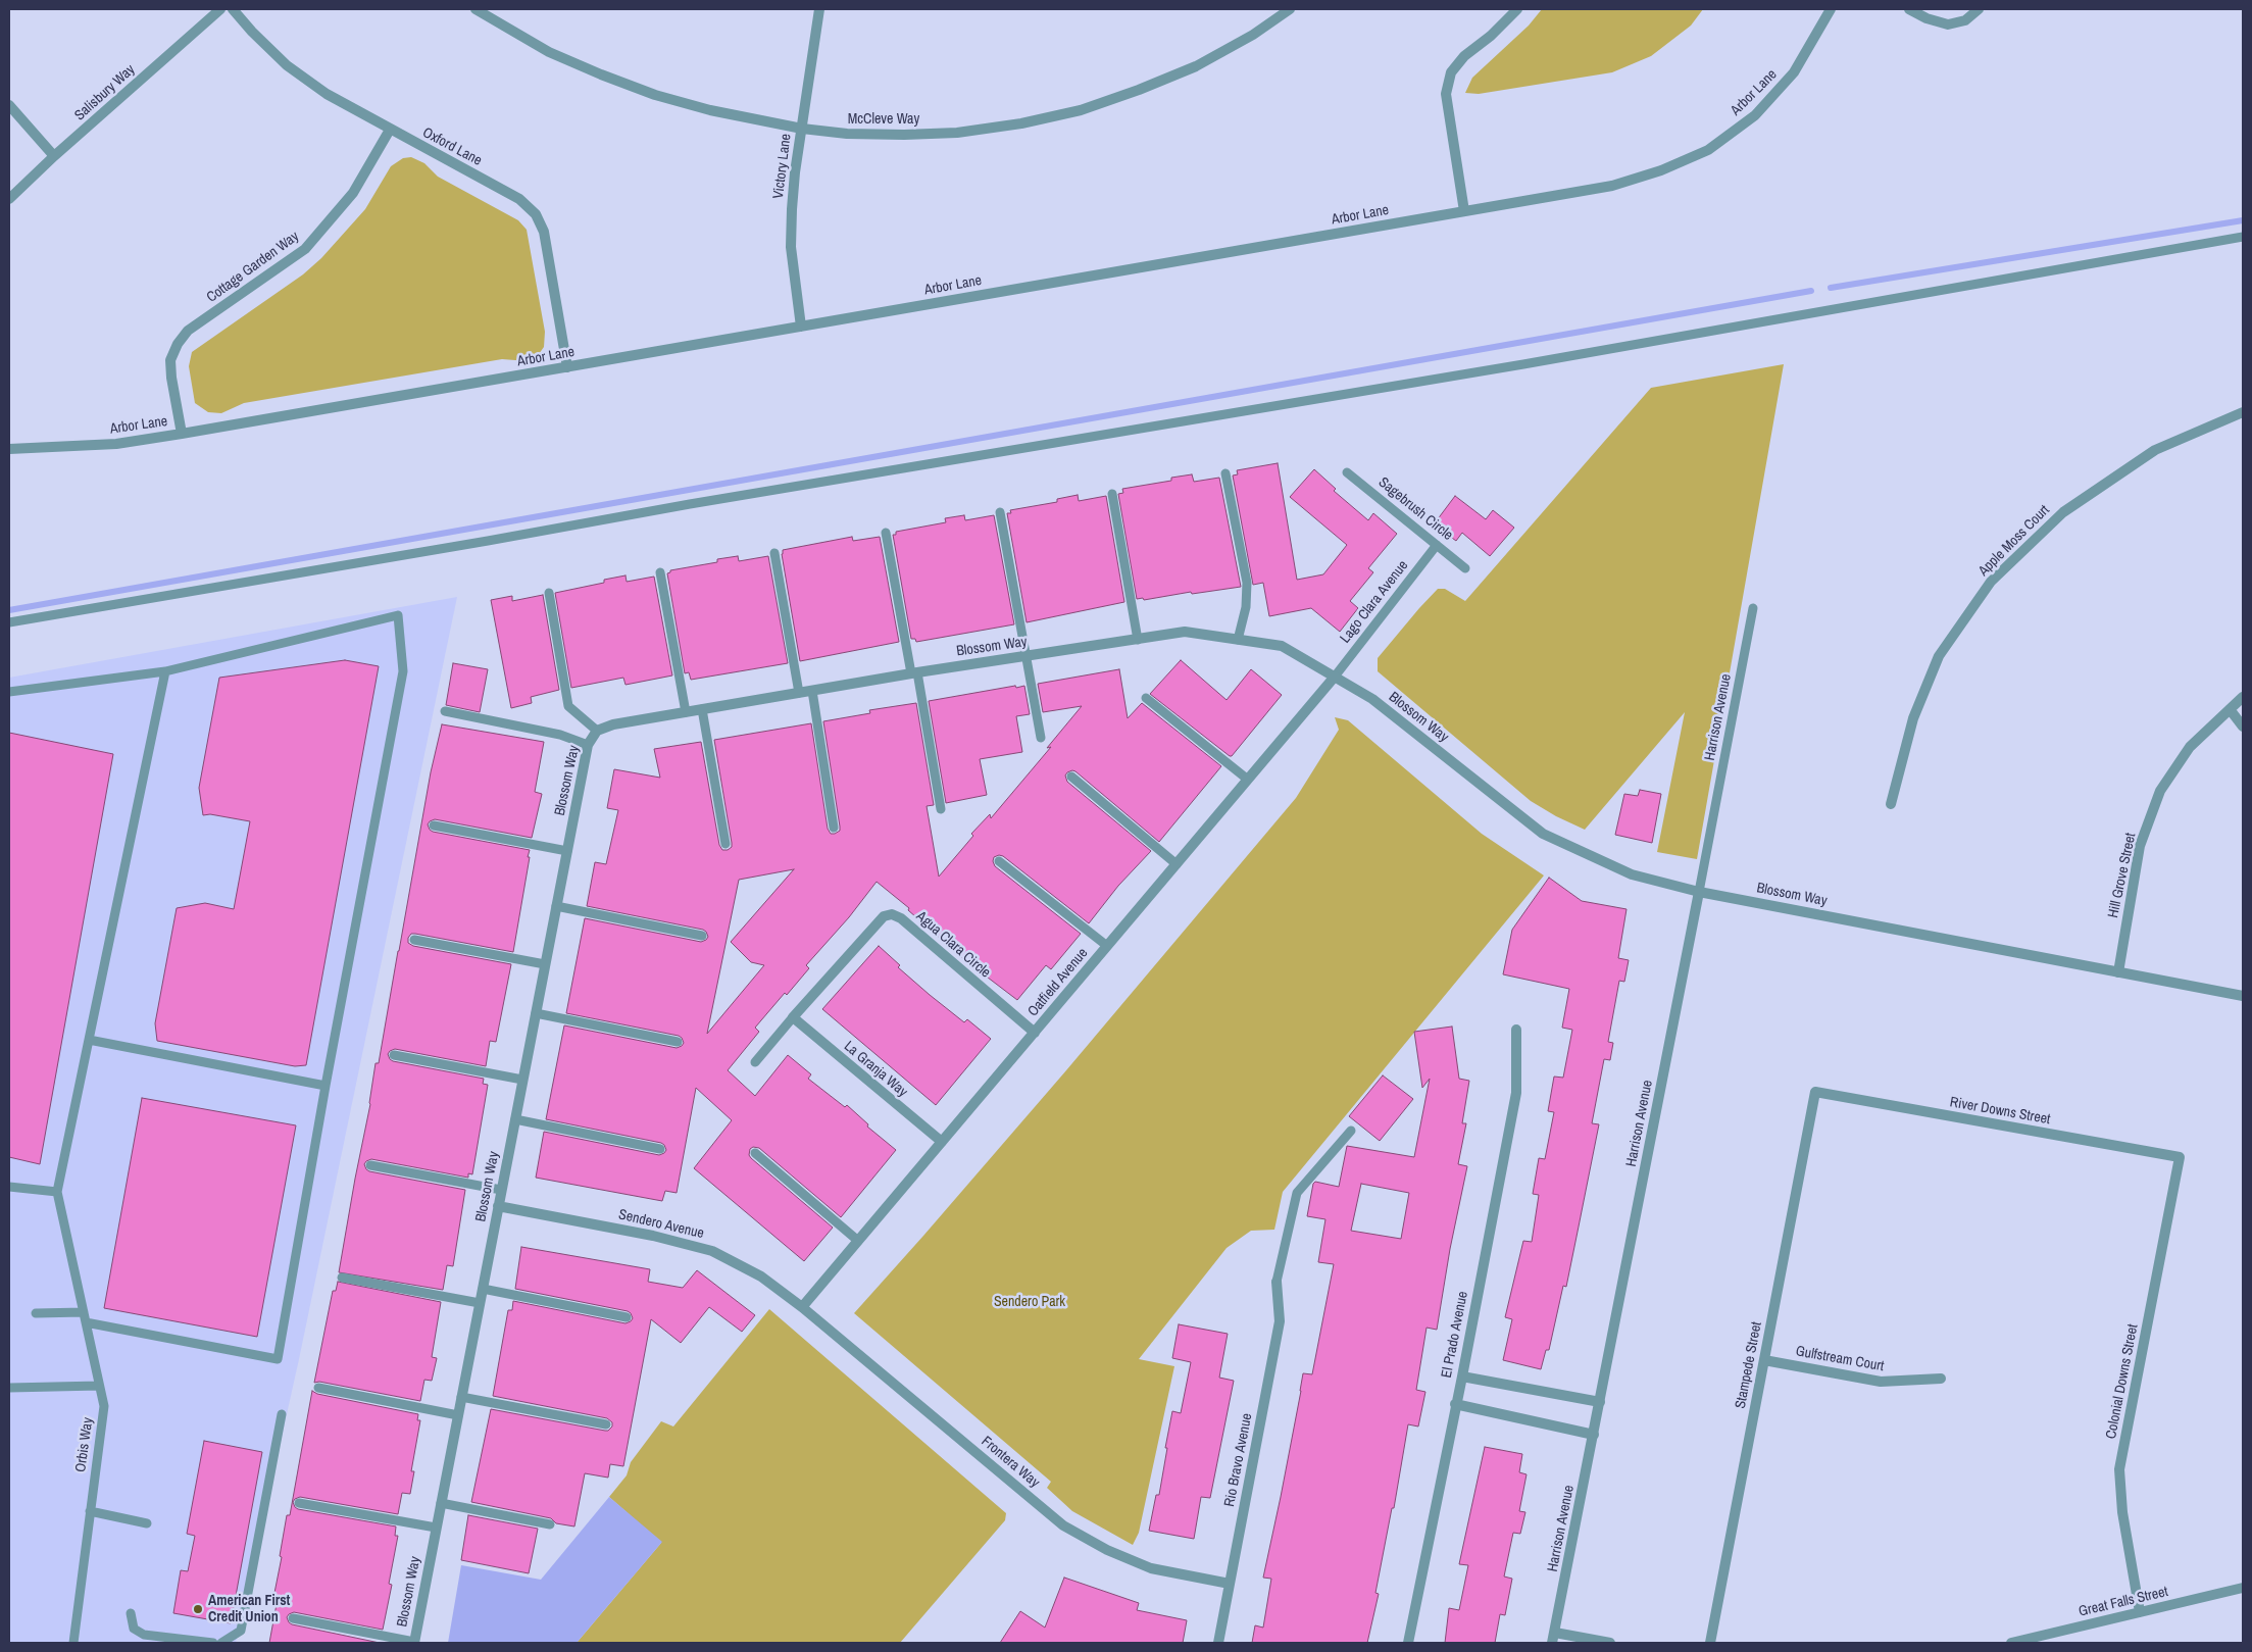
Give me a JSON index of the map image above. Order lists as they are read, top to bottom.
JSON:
{
  "streets": {
    "street": [
      "Salisbury Way",
      "Arbor Lane",
      "McCleve Way",
      "Oxford Lane",
      "Victory Lane",
      "Cottage Garden Way",
      "Apple Moss Court",
      "Blossom Way",
      "Harrison Avenue",
      "Hill Grove Street",
      "Agua Clara Circle",
      "Oatfield Avenue",
      "La Granja Way",
      "River Downs Street",
      "Sendero Avenue",
      "El Prado Avenue",
      "Gulfstream Court",
      "Stampede Street",
      "Colonial Downs Street",
      "Rio Bravo Avenue",
      "Frontera Way",
      "Great Falls Street"
    ],
    "lane": ["Sagebrush Circle", "Lago Clara Avenue", "Orbis Way"]
  },
  "crossings": [
    ["Arbor Lane", "Oxford Lane"],
    ["Arbor Lane", "Victory Lane"],
    ["Arbor Lane", "Cottage Garden Way"],
    ["McCleve Way", "Victory Lane"],
    ["Oxford Lane", "Cottage Garden Way"],
    ["Sagebrush Circle", "Lago Clara Avenue"],
    ["Lago Clara Avenue", "Blossom Way"],
    ["Lago Clara Avenue", "Oatfield Avenue"],
    ["Blossom Way", "Harrison Avenue"],
    ["Blossom Way", "Hill Grove Street"],
    ["Blossom Way", "Oatfield Avenue"],
    ["Blossom Way", "Sendero Avenue"],
    ["Agua Clara Circle", "Oatfield Avenue"],
    ["Agua Clara Circle", "La Granja Way"],
    ["Oatfield Avenue", "La Granja Way"],
    ["Oatfield Avenue", "Sendero Avenue"],
    ["Oatfield Avenue", "Frontera Way"],
    ["River Downs Street", "Stampede Street"],
    ["River Downs Street", "Colonial Downs Street"],
    ["Sendero Avenue", "Frontera Way"],
    ["Gulfstream Court", "Stampede Street"],
    ["Colonial Downs Street", "Great Falls Street"],
    ["Rio Bravo Avenue", "Frontera Way"]
  ],
  "parks": ["Sendero Park"],
  "places": ["American First Credit Union"]
}
